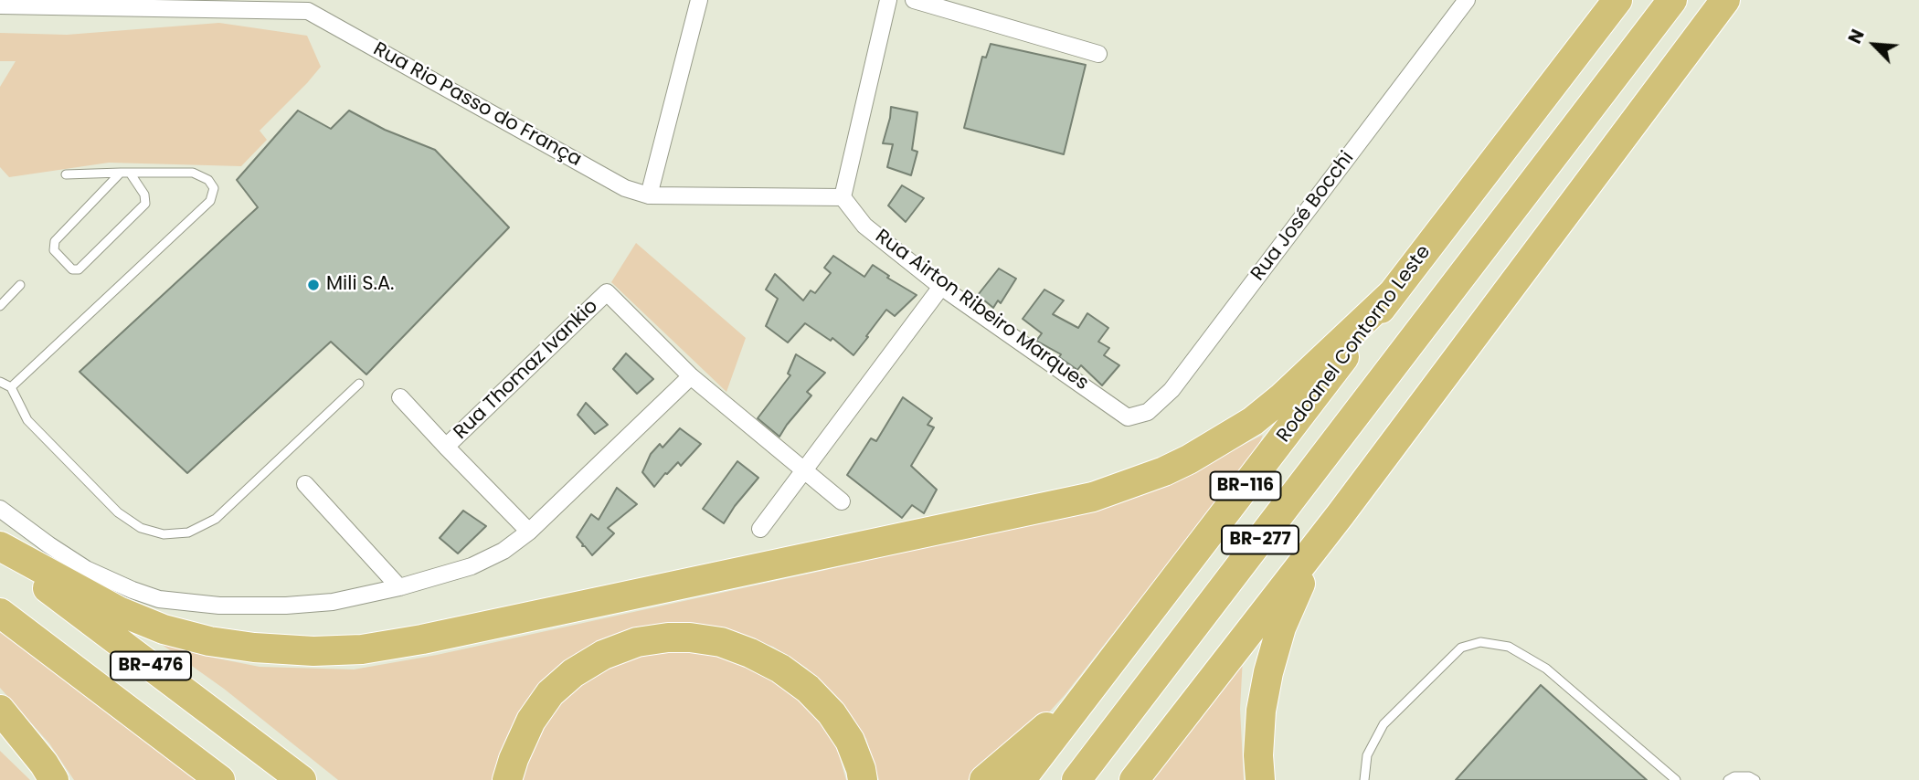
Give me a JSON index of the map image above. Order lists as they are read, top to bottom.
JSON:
{
  "streets": {
    "highway": [
      "Rodoanel Contorno Leste",
      "BR-116",
      "BR-277",
      "BR-476"
    ],
    "street": [
      "Rua Rio Passo do França",
      "Rua José Bocchi",
      "Rua Airton Ribeiro Marques",
      "Rua Thomaz Ivankio"
    ]
  },
  "crossings": [
    ["Rua José Bocchi", "Rua Airton Ribeiro Marques"],
    ["Rodoanel Contorno Leste", "BR-116"]
  ],
  "places": ["Mili S.A."],
  "north": "top left"
}
